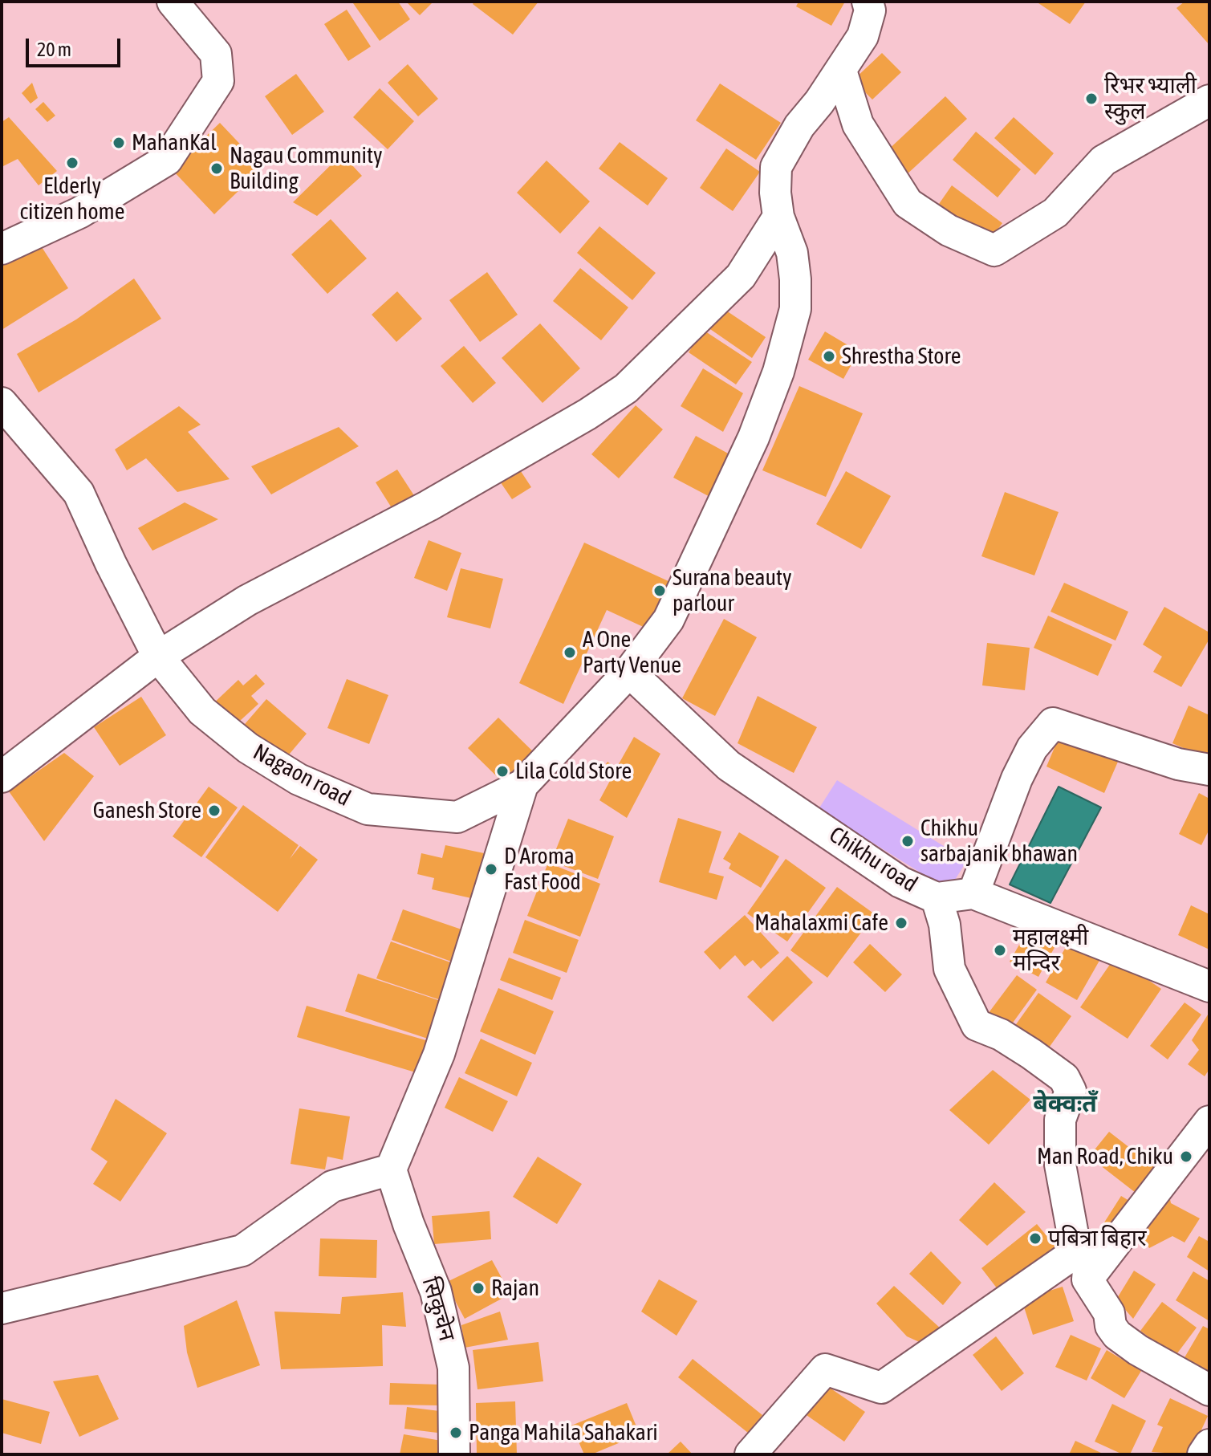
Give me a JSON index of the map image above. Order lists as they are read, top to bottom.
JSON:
{
  "streets": {
    "street": ["Nagaon road", "Chikhu road", "सिकुचेन"]
  },
  "districts": ["बेक्वःतँ"],
  "places": [
    "रिभर भ्याली स्कुल",
    "MahanKal",
    "Elderly citizen home",
    "Nagau Community Building",
    "Shrestha Store",
    "Surana beauty parlour",
    "A One Party Venue",
    "Lila Cold Store",
    "Ganesh Store",
    "Chikhu sarbajanik bhawan",
    "D Aroma Fast Food",
    "Mahalaxmi Cafe",
    "महालक्ष्मी मन्दिर",
    "Man Road, Chiku",
    "पबित्रा बिहार",
    "Rajan",
    "Panga Mahila Sahakari"
  ],
  "scale_bar": "20 m"
}
